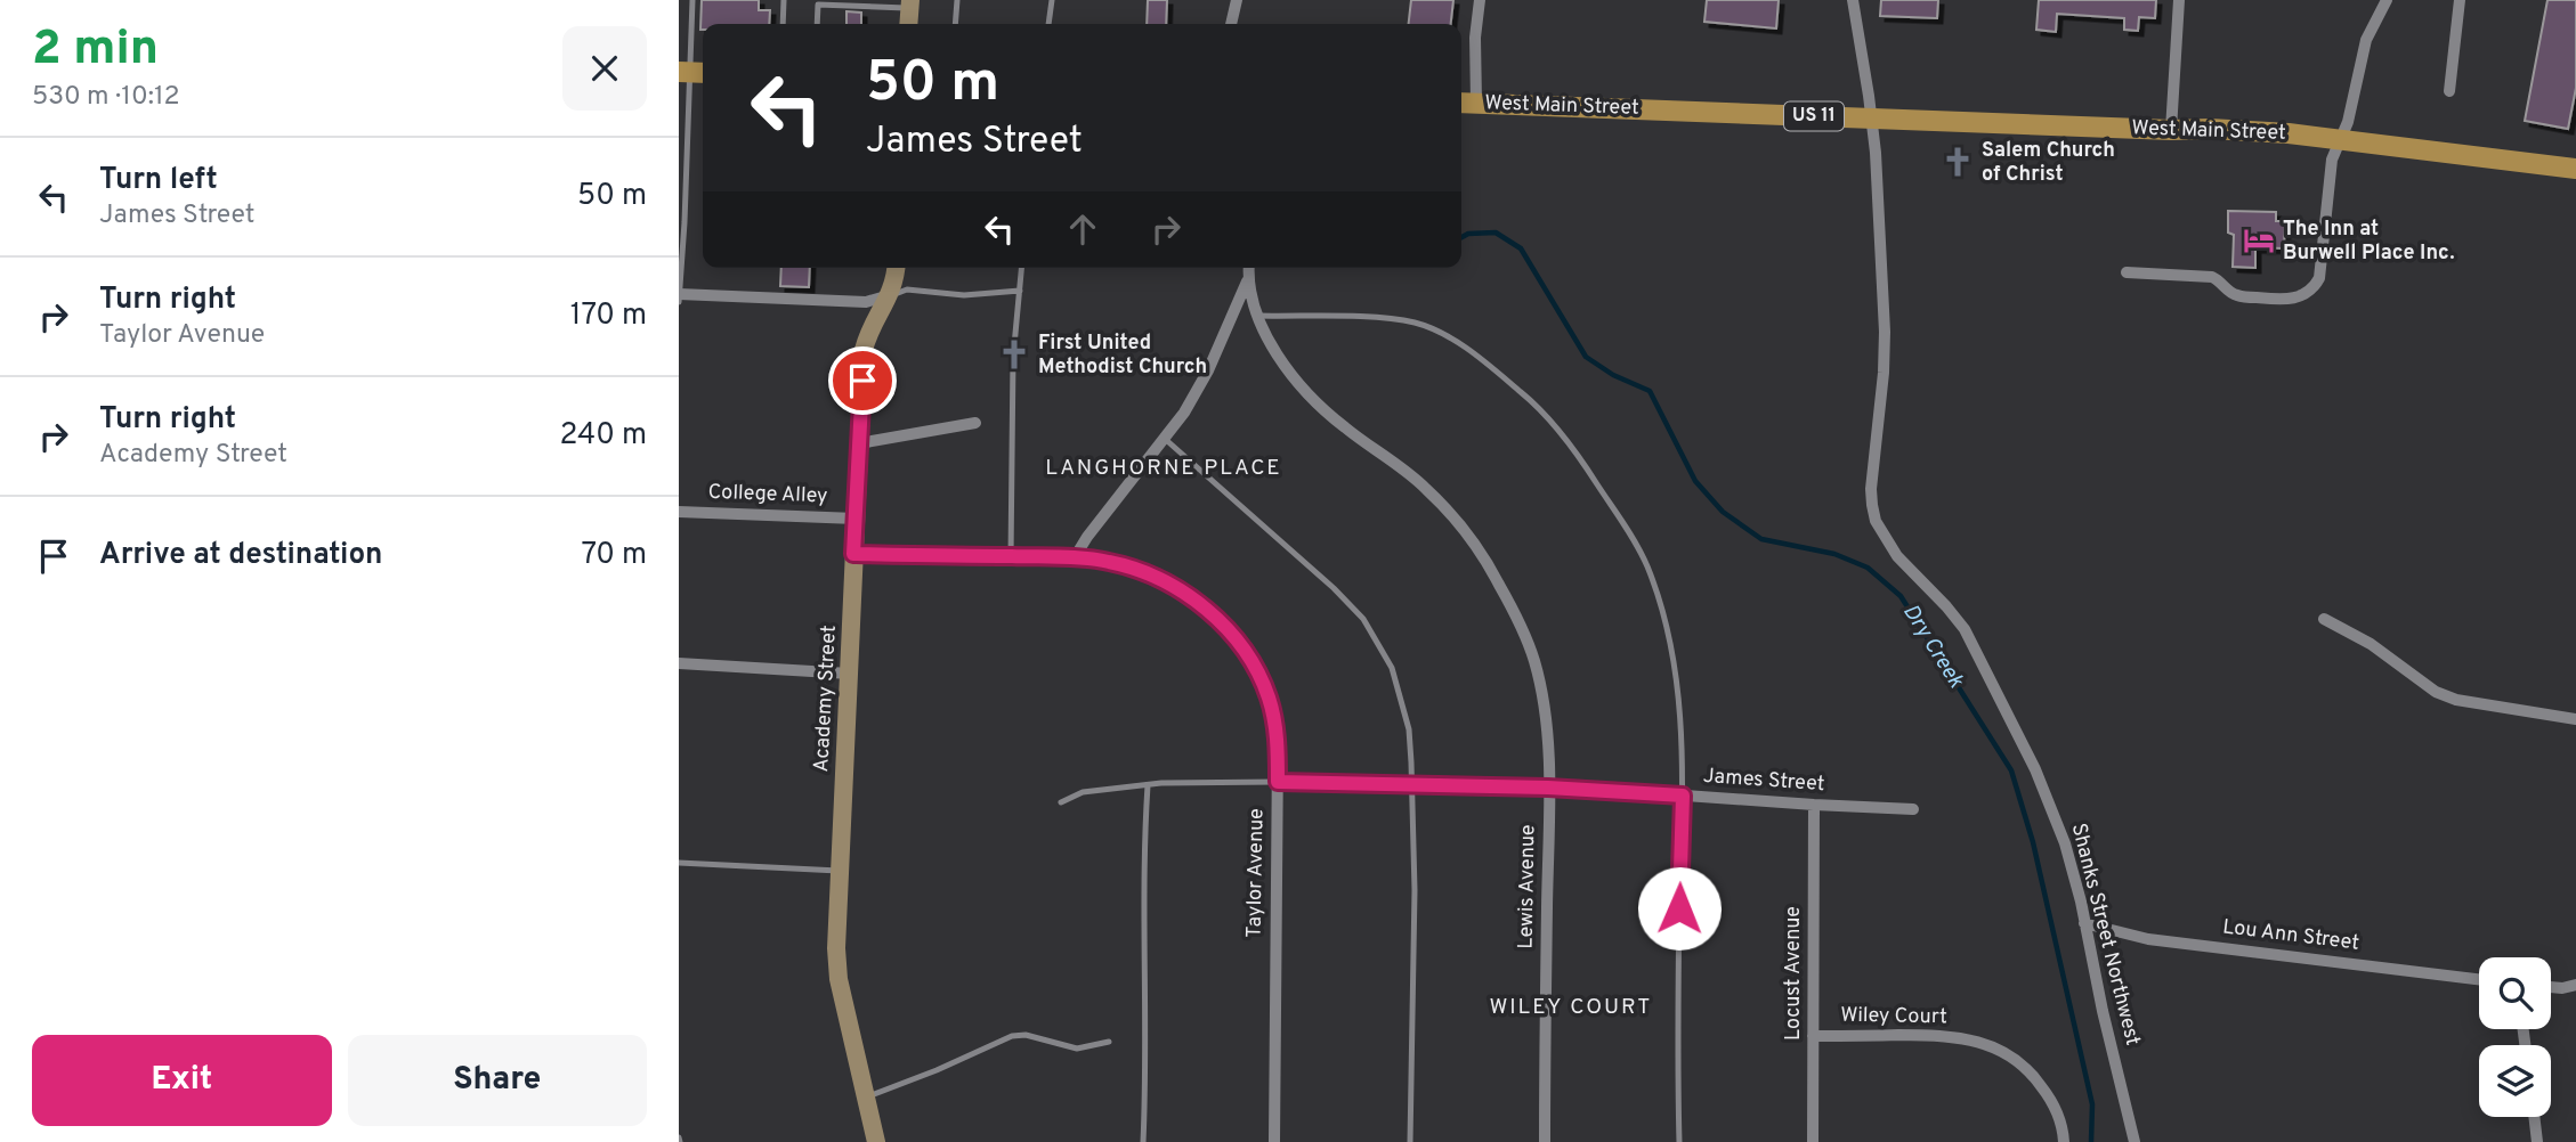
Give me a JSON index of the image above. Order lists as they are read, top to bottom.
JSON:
{
  "streets": {
    "main road": ["West Main Street", "US 11"],
    "street": [
      "College Alley",
      "Academy Street",
      "James Street",
      "Taylor Avenue",
      "Lewis Avenue",
      "Shanks Street Northwest",
      "Lou Ann Street",
      "Locust Avenue",
      "Wiley Court"
    ]
  },
  "crossings": [
    ["West Main Street", "Shanks Street Northwest"],
    ["College Alley", "Academy Street"],
    ["Academy Street", "Taylor Avenue"],
    ["James Street", "Taylor Avenue"],
    ["James Street", "Lewis Avenue"],
    ["James Street", "Locust Avenue"],
    ["Shanks Street Northwest", "Lou Ann Street"],
    ["Locust Avenue", "Wiley Court"]
  ],
  "districts": ["LANGHORNE PLACE", "WILEY COURT"],
  "water": ["Dry Creek"],
  "places": {
    "church": ["Salem Church of Christ", "First United Methodist Church"],
    "hotel": ["The Inn at Burwell Place Inc."]
  },
  "page": {
    "heading": ["2 min", "530 m · 10:12"],
    "turn": ["50 m", "James Street"],
    "list": [
      {
        "name": "Turn left",
        "note": "James Street",
        "value": "50 m"
      },
      {
        "name": "Turn right",
        "note": "Taylor Avenue",
        "value": "170 m"
      },
      {
        "name": "Turn right",
        "note": "Academy Street",
        "value": "240 m"
      },
      {
        "name": "Arrive at destination",
        "value": "70 m"
      }
    ],
    "buttons": ["Exit", "Share"]
  }
}
